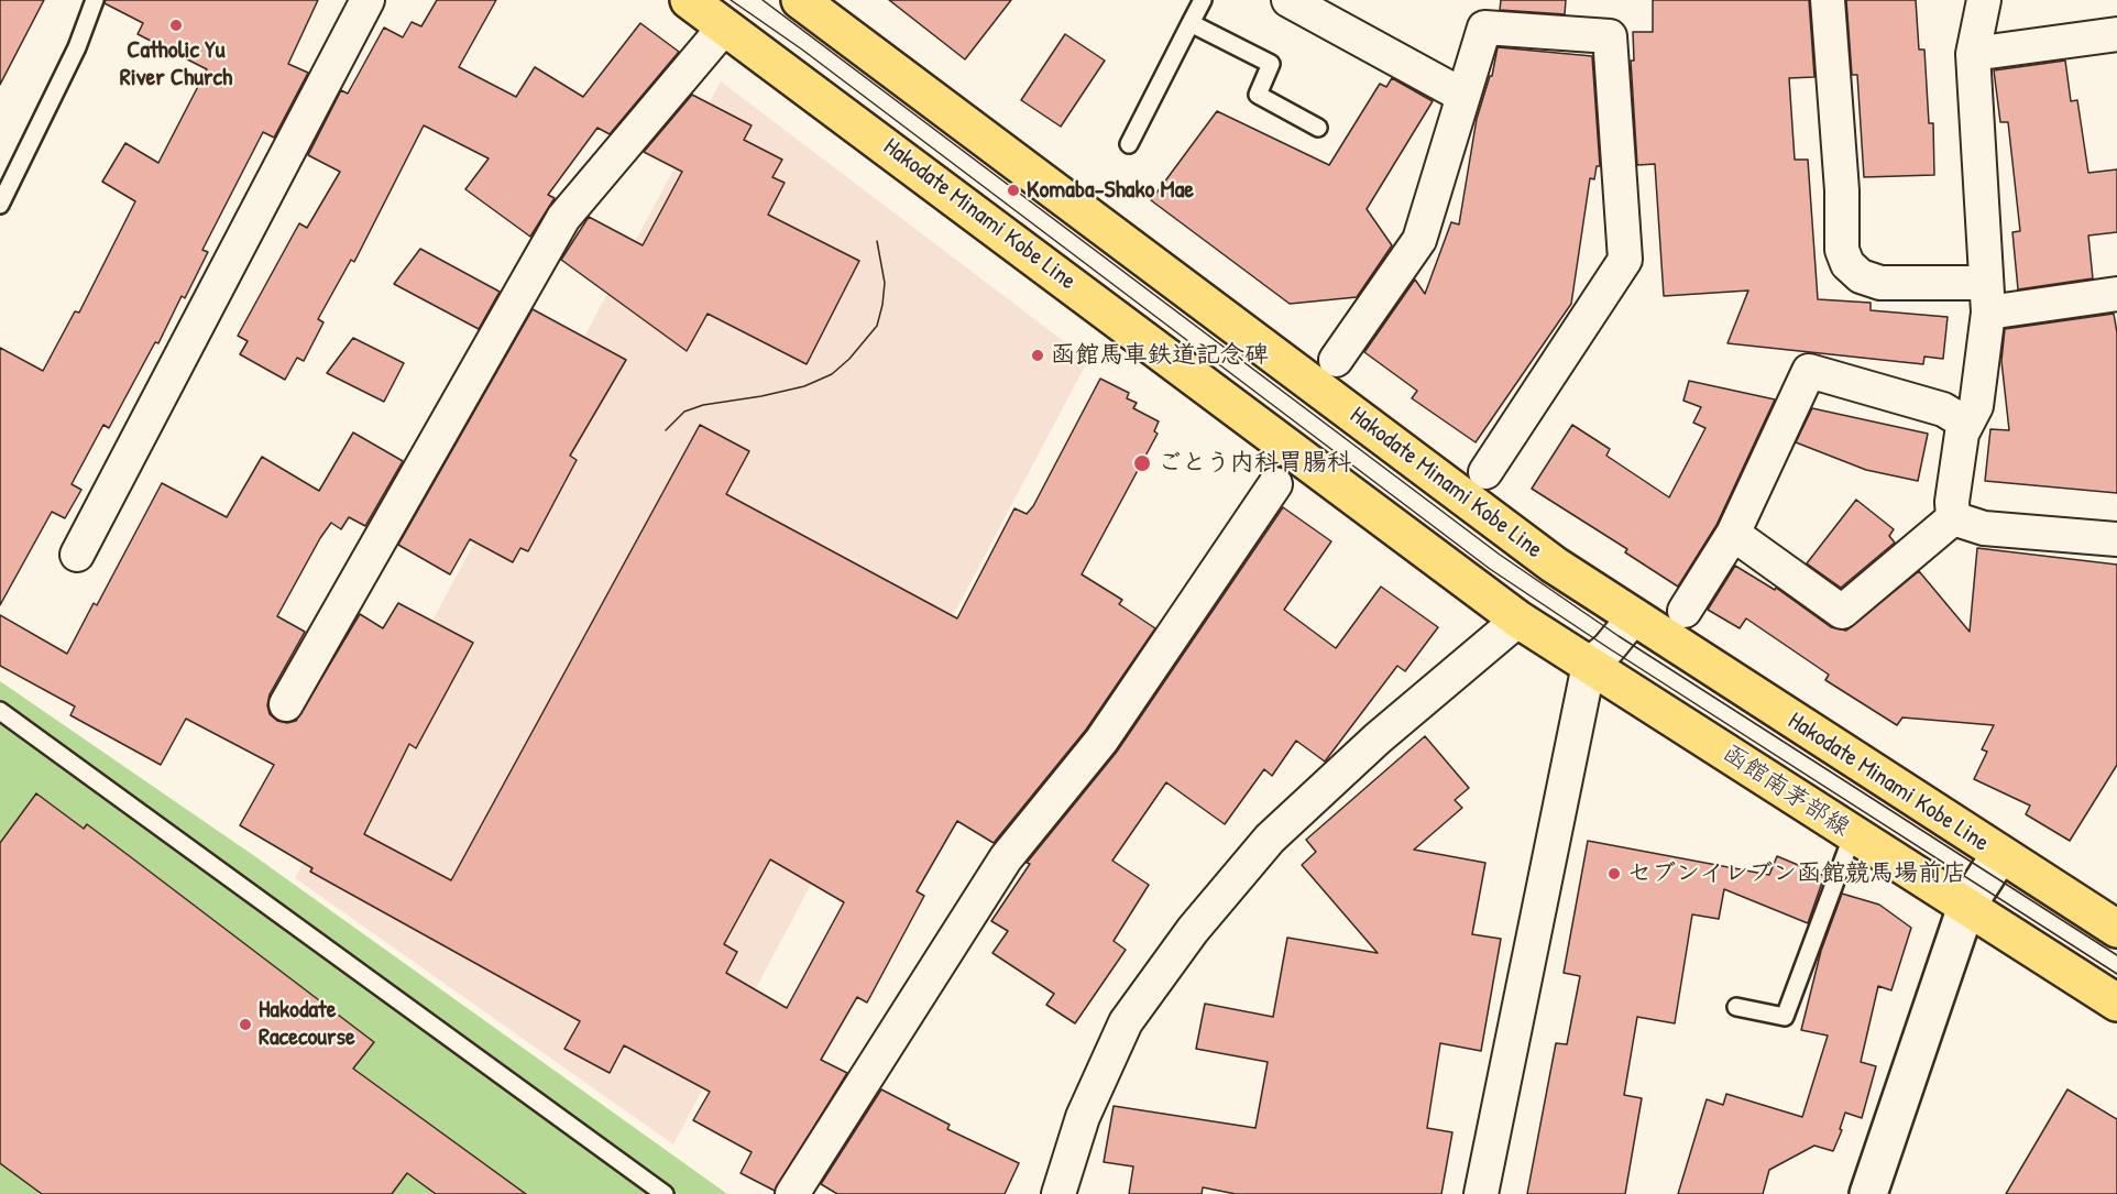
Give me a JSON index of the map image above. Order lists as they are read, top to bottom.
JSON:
{
  "streets": {
    "main road": ["Hakodate Minami Kobe Line", "函館南茅部線"]
  },
  "crossings": [
    ["Hakodate Minami Kobe Line", "函館南茅部線"]
  ],
  "places": [
    "Catholic Yu River Church",
    "Komaba-Shako Mae",
    "函館馬車鉄道記念碑",
    "ごとう内科胃腸科",
    "セブンイレブン函館競馬場前店",
    "Hakodate Racecourse"
  ]
}
